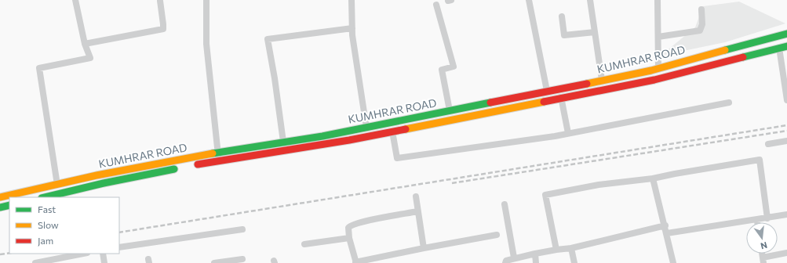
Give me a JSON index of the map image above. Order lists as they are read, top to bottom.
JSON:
{
  "streets": {
    "highway": ["KUMHRAR ROAD"]
  },
  "legend": ["Fast", "Slow", "Jam"],
  "north": "bottom"
}
